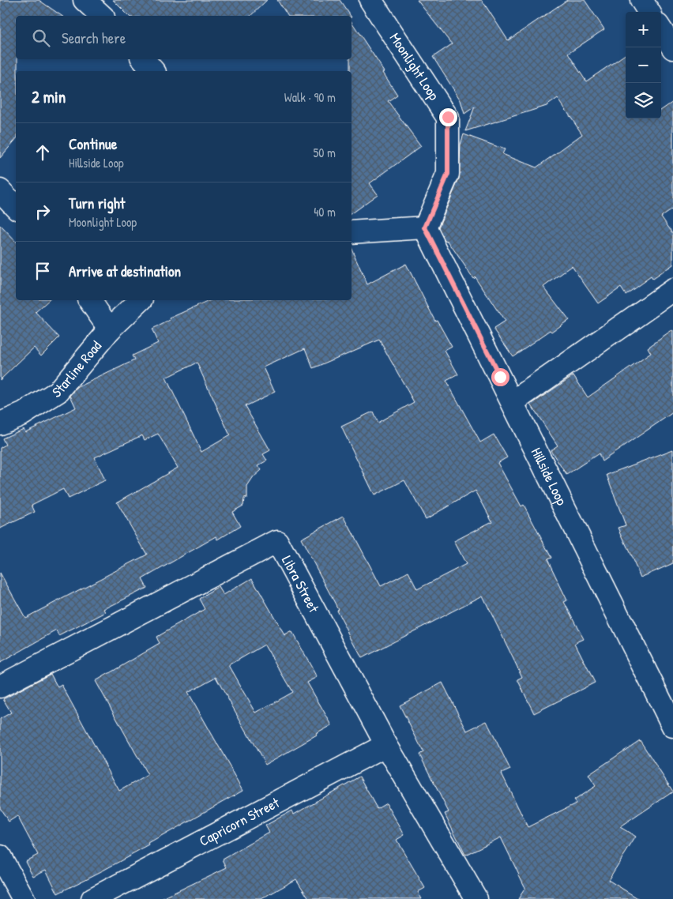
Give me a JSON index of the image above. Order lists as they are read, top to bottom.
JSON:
{
  "streets": {
    "street": [
      "Moonlight Loop",
      "Starline Road",
      "Hillside Loop",
      "Libra Street",
      "Capricorn Street"
    ]
  },
  "crossings": [
    ["Moonlight Loop", "Hillside Loop"],
    ["Libra Street", "Capricorn Street"]
  ],
  "page": {
    "map_buttons": ["+", "−"],
    "search": "Search here",
    "heading": ["2 min", "Walk · 90 m"],
    "list": [
      ["Continue", "Hillside Loop", "50 m"],
      ["Turn right", "Moonlight Loop", "40 m"],
      "Arrive at destination"
    ]
  }
}
